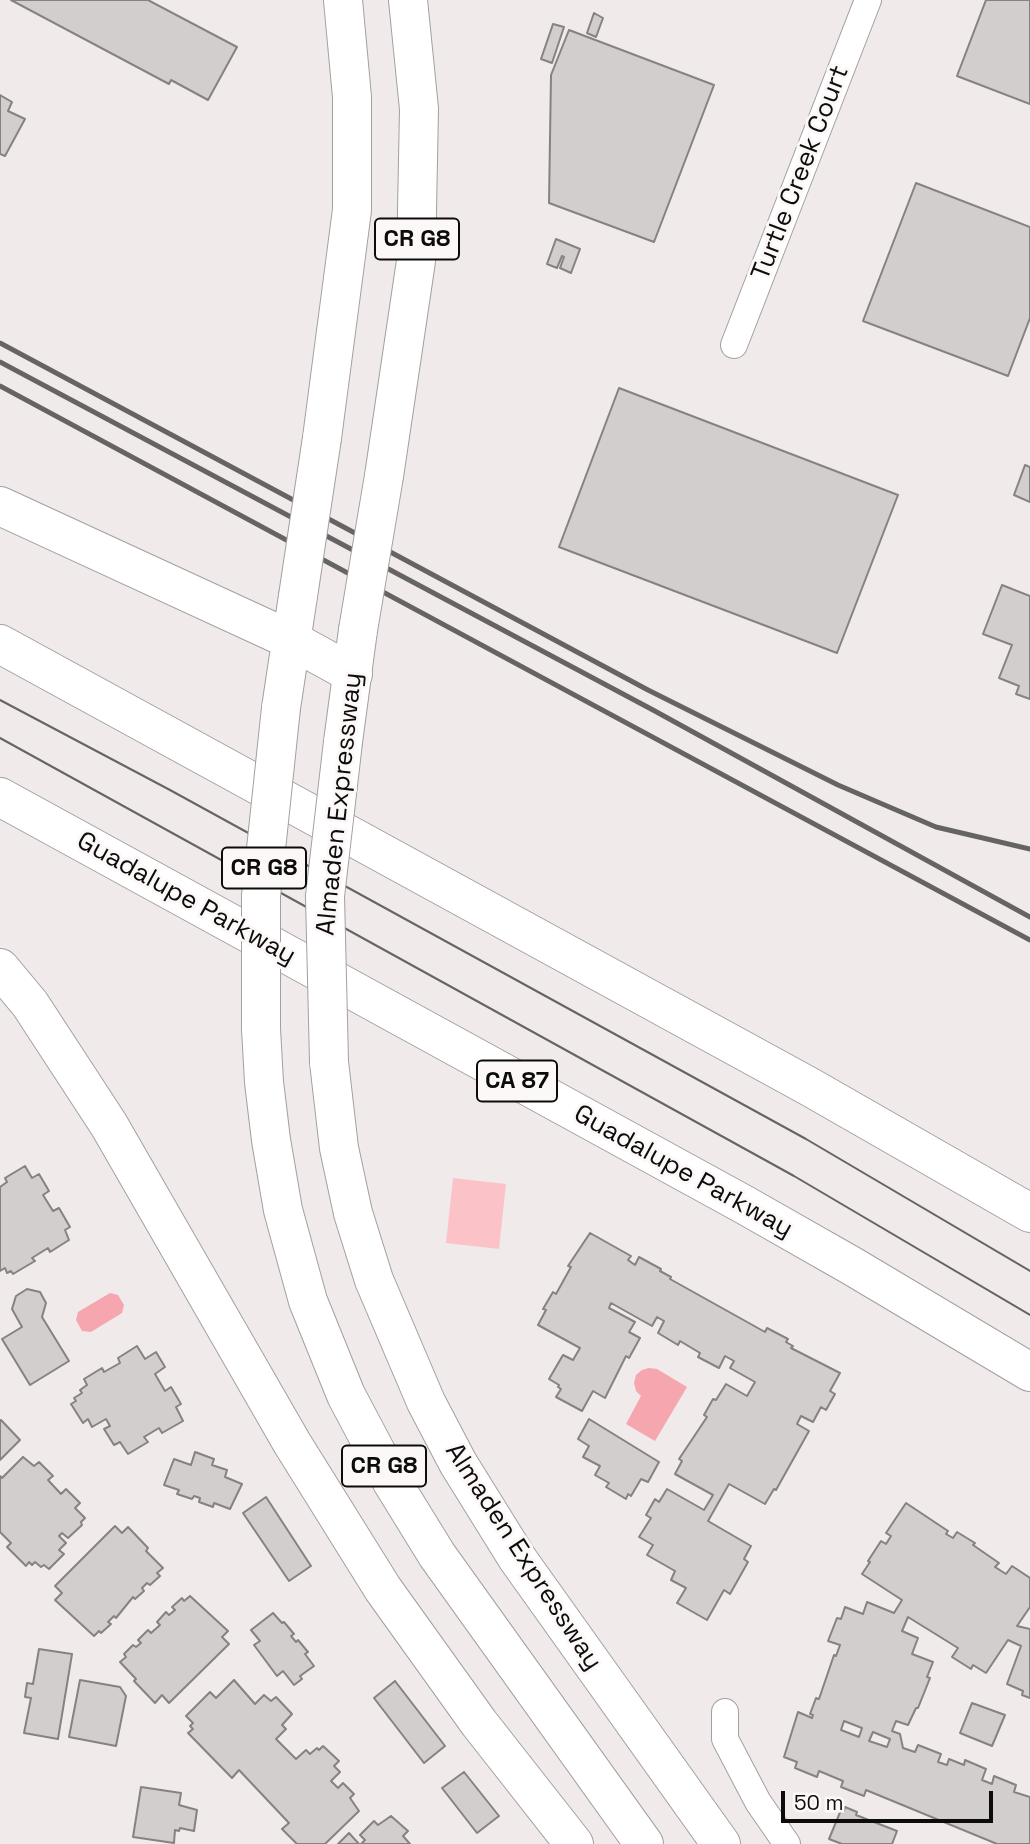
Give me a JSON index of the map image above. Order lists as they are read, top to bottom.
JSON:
{
  "streets": {
    "main road": [
      "CR G8",
      "Almaden Expressway",
      "Guadalupe Parkway",
      "CA 87"
    ],
    "street": ["Turtle Creek Court"]
  },
  "scale_bar": "50 m"
}
